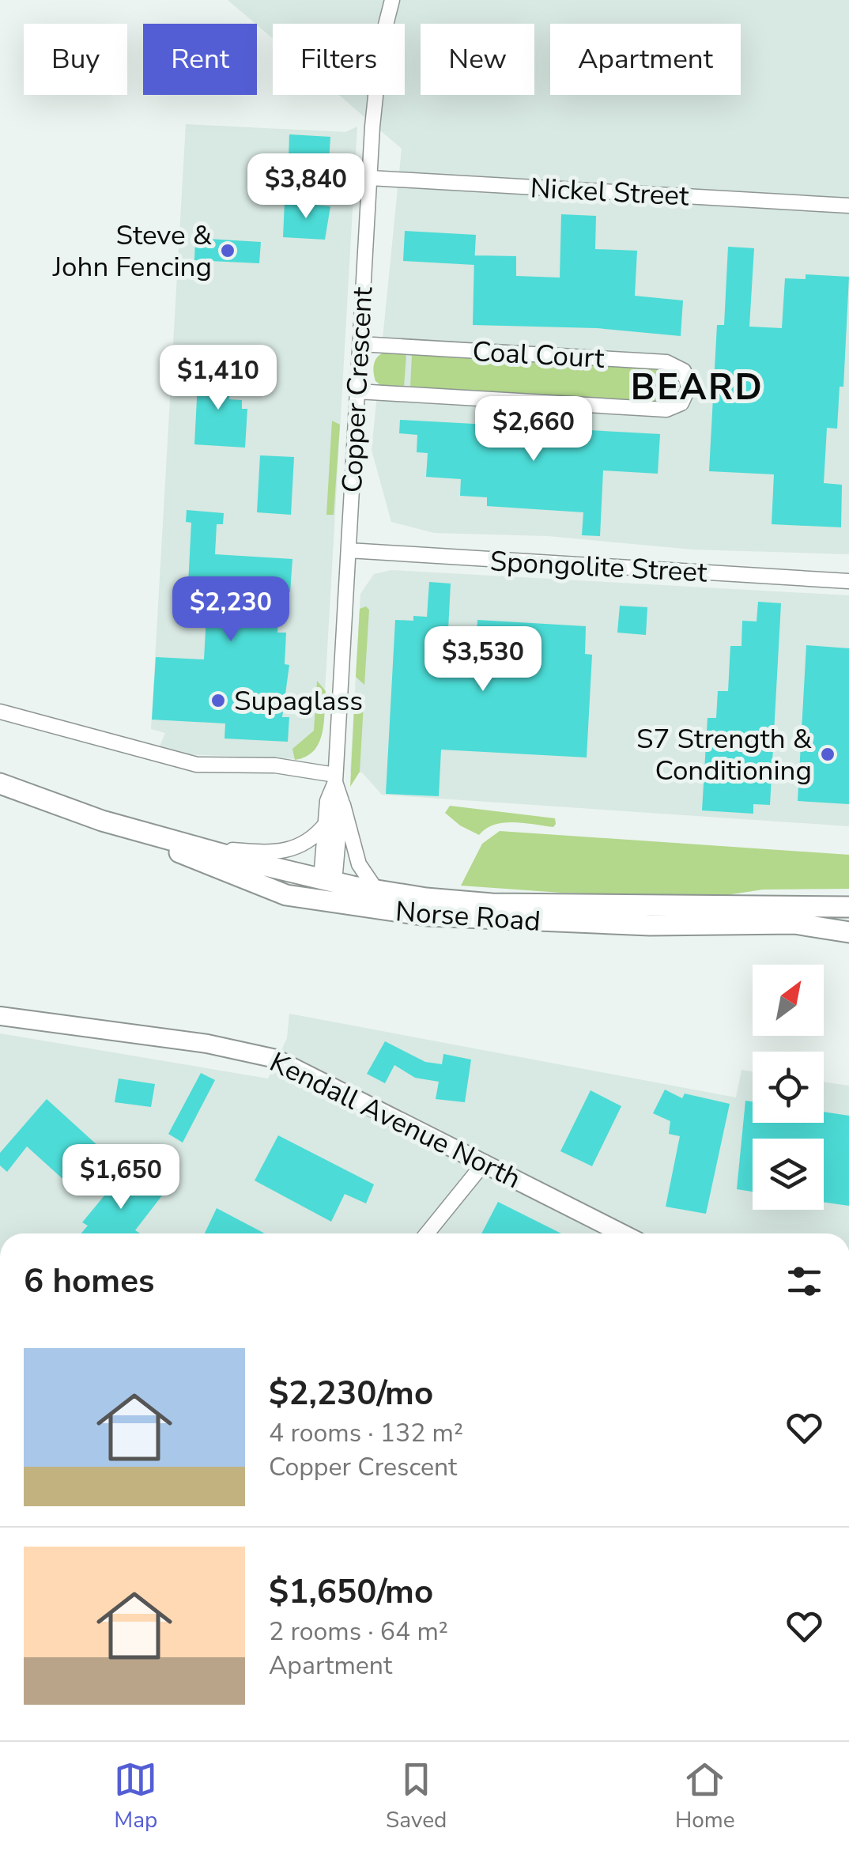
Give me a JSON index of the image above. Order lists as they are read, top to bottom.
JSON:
{
  "streets": {
    "main road": ["Norse Road"],
    "street": [
      "Nickel Street",
      "Coal Court",
      "Copper Crescent",
      "Spongolite Street",
      "Kendall Avenue North"
    ]
  },
  "crossings": [
    ["Nickel Street", "Copper Crescent"],
    ["Coal Court", "Copper Crescent"],
    ["Copper Crescent", "Spongolite Street"],
    ["Copper Crescent", "Norse Road"]
  ],
  "districts": ["BEARD"],
  "places": ["Steve & John Fencing", "Supaglass", "S7 Strength & Conditioning"],
  "north": "top right",
  "page": {
    "chip": [
      "Buy",
      "Rent",
      "Filters",
      "New",
      "Apartment"
    ],
    "price": [
      "$3,840",
      "$1,410",
      "$2,660",
      "$2,230",
      "$3,530",
      "$1,650"
    ],
    "heading": "6 homes",
    "list": [
      {
        "name": "$2,230/mo",
        "note": "4 rooms · 132 m² · Copper Crescent"
      },
      {
        "name": "$1,650/mo",
        "note": "2 rooms · 64 m² · Apartment"
      }
    ],
    "tabs": ["Map", "Saved", "Home"]
  }
}
